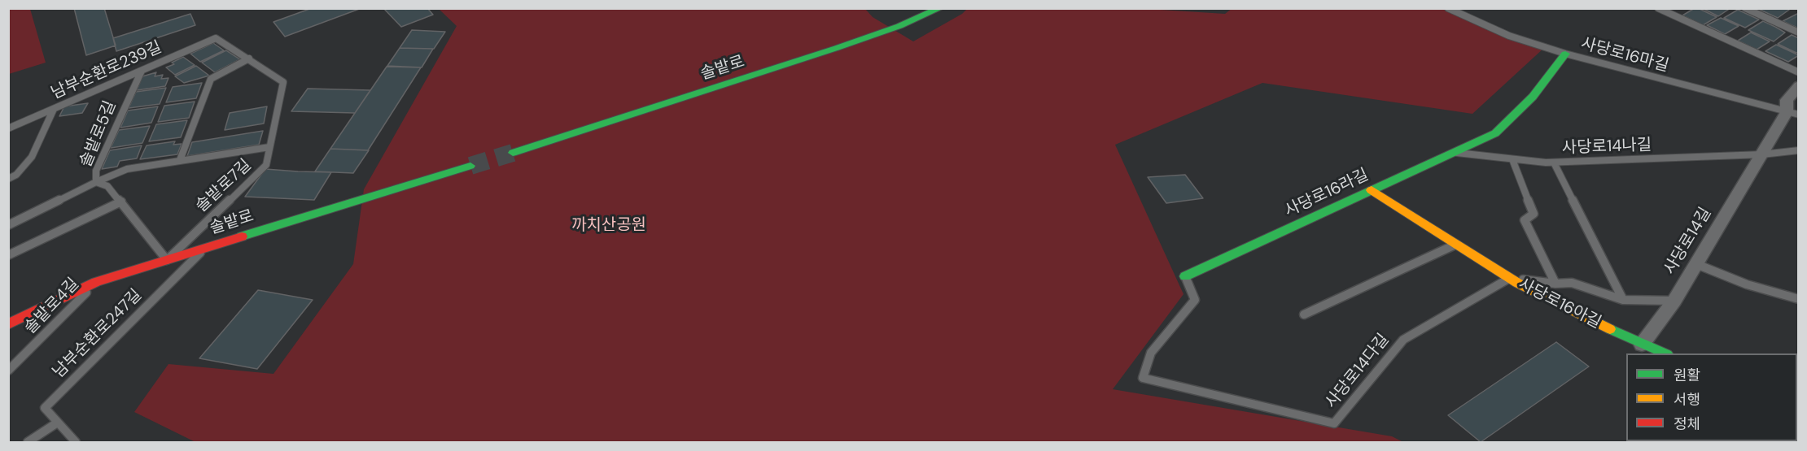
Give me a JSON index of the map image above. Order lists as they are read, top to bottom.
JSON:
{
  "streets": {
    "street": [
      "솔밭로",
      "사당로16라길",
      "사당로14길",
      "사당로16아길"
    ],
    "lane": [
      "사당로16마길",
      "남부순환로239길",
      "솔밭로5길",
      "사당로14나길",
      "솔밭로7길",
      "솔밭로4길",
      "남부순환로247길",
      "사당로14다길"
    ]
  },
  "crossings": [
    ["사당로16마길", "사당로16라길"],
    ["사당로16마길", "사당로14길"],
    ["솔밭로", "솔밭로5길"],
    ["솔밭로", "솔밭로7길"],
    ["솔밭로", "솔밭로4길"],
    ["솔밭로", "남부순환로247길"],
    ["남부순환로239길", "솔밭로5길"],
    ["남부순환로239길", "솔밭로7길"],
    ["솔밭로5길", "솔밭로7길"],
    ["사당로14나길", "사당로16라길"],
    ["사당로14나길", "사당로14길"],
    ["사당로16라길", "사당로16아길"],
    ["사당로16라길", "사당로14다길"],
    ["사당로14길", "사당로16아길"],
    ["사당로16아길", "사당로14다길"]
  ],
  "parks": ["까치산공원"],
  "legend": ["원활", "서행", "정체"]
}
